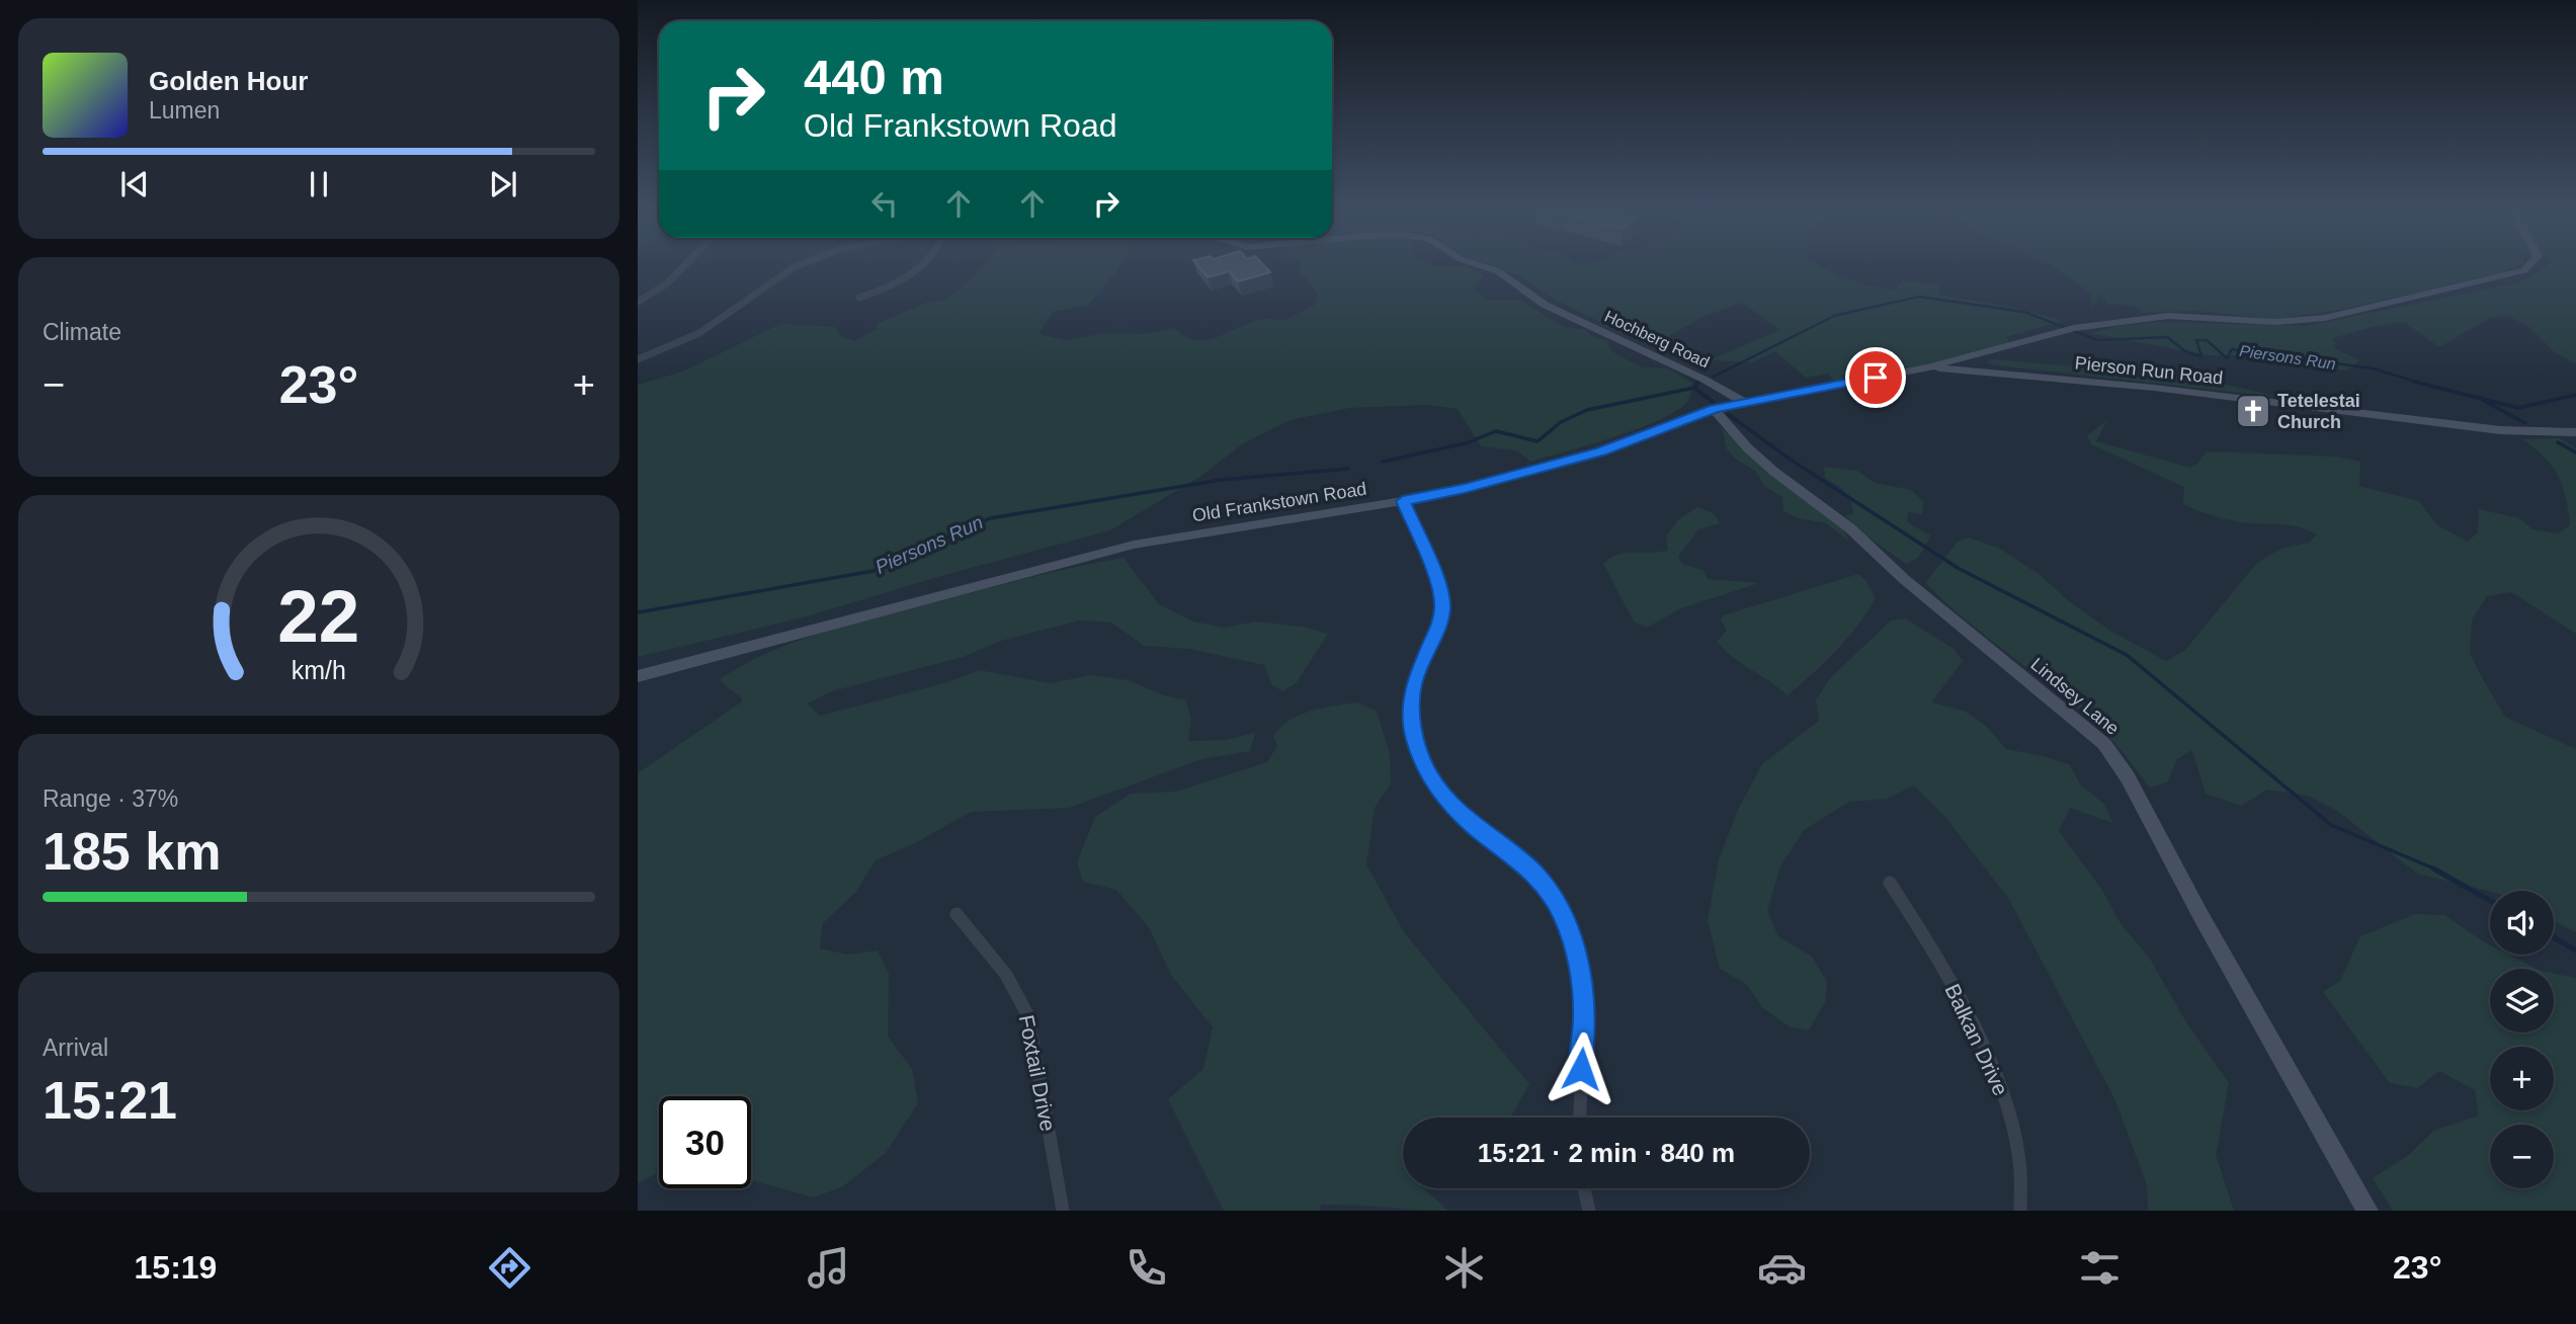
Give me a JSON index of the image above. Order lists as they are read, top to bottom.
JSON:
{
  "streets": {
    "street": [
      "Hochberg Road",
      "Pierson Run Road",
      "Old Frankstown Road",
      "Lindsey Lane",
      "Balkan Drive",
      "Foxtail Drive"
    ]
  },
  "crossings": [
    ["Hochberg Road", "Old Frankstown Road"],
    ["Pierson Run Road", "Old Frankstown Road"],
    ["Old Frankstown Road", "Lindsey Lane"]
  ],
  "water": ["Piersons Run"],
  "places": {
    "church": ["Tetelestai Church"]
  },
  "page": {
    "turn": ["440 m", "Old Frankstown Road"],
    "song": ["Golden Hour", "Lumen"],
    "tile": [
      "Climate",
      ["Range · 37%", "185 km"],
      ["Arrival", "15:21"]
    ],
    "heat": ["−", "23°", "+"],
    "map_buttons": ["+", "−"],
    "limit": "30",
    "trip": "15:21 · 2 min · 840 m",
    "tabs": ["15:19", "23°"],
    "gauge": ["22", "km/h"]
  }
}
